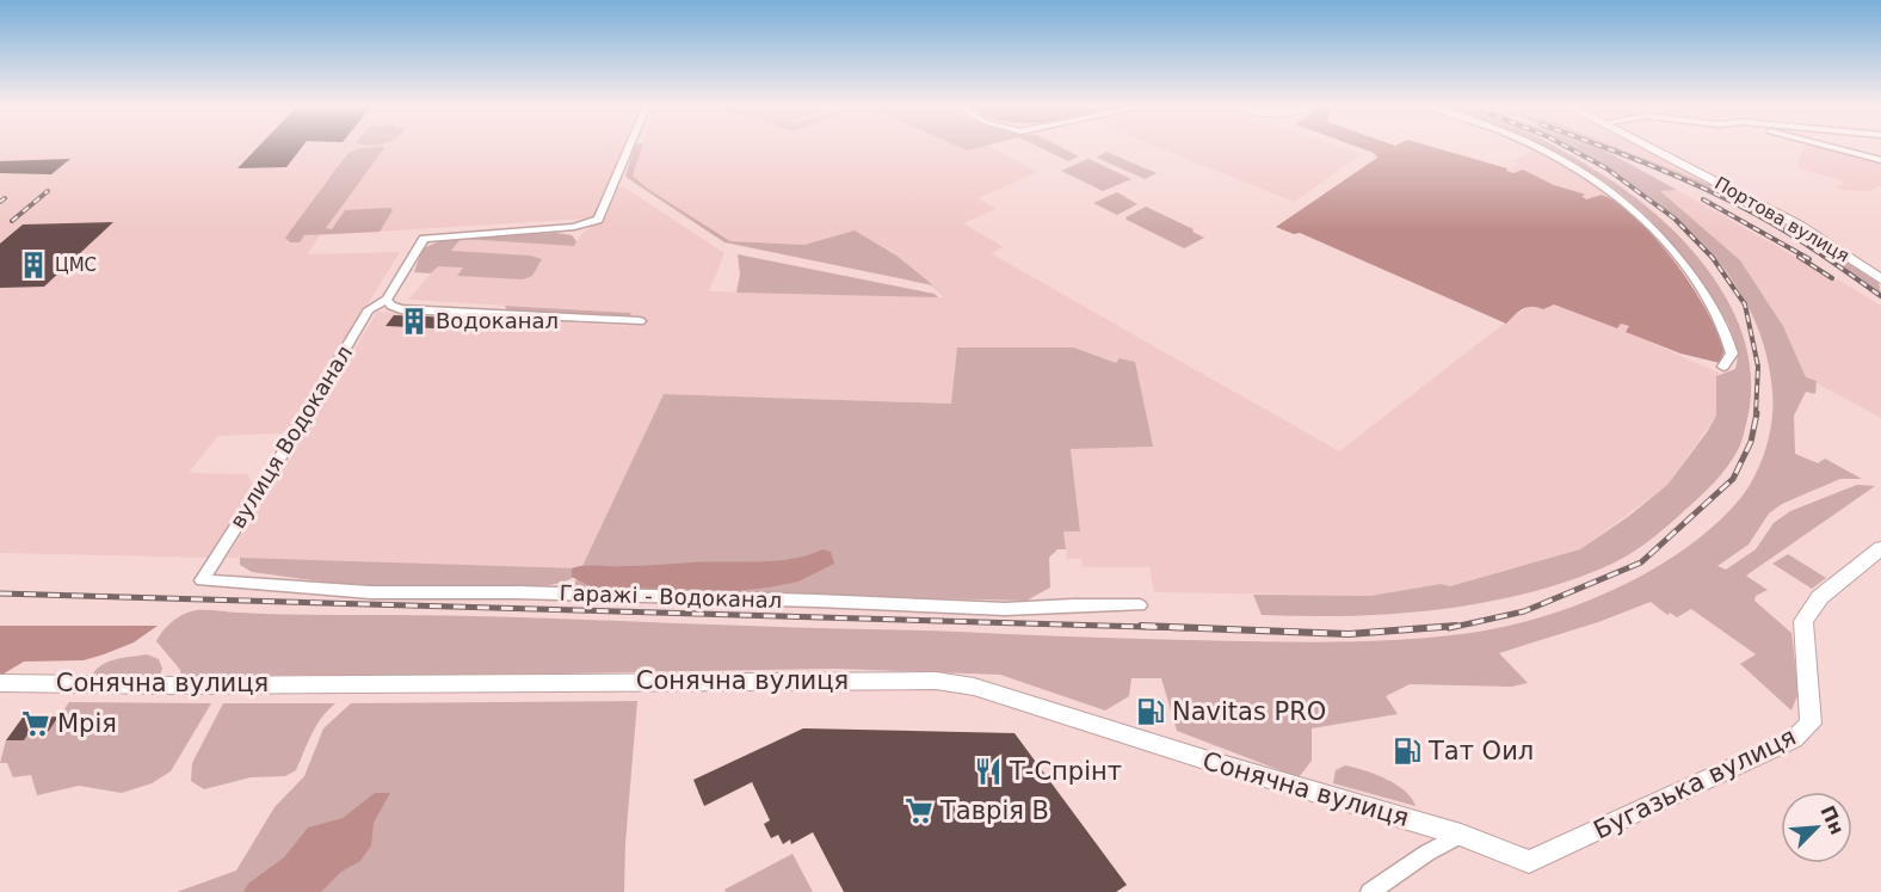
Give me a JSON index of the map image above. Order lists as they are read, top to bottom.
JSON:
{
  "streets": {
    "street": [
      "Портова вулиця",
      "вулиця Водоканал",
      "Гаражі - Водоканал",
      "Сонячна вулиця",
      "Бугазька вулиця"
    ]
  },
  "crossings": [
    ["вулиця Водоканал", "Гаражі - Водоканал"],
    ["Сонячна вулиця", "Бугазька вулиця"]
  ],
  "places": {
    "building": ["ЦМС", "Водоканал"],
    "fuel station": ["Navitas PRO", "Тат Оил"],
    "supermarket": ["Мрія", "Таврія В"],
    "restaurant": ["Т-Спрінт"]
  },
  "north": "top right"
}
